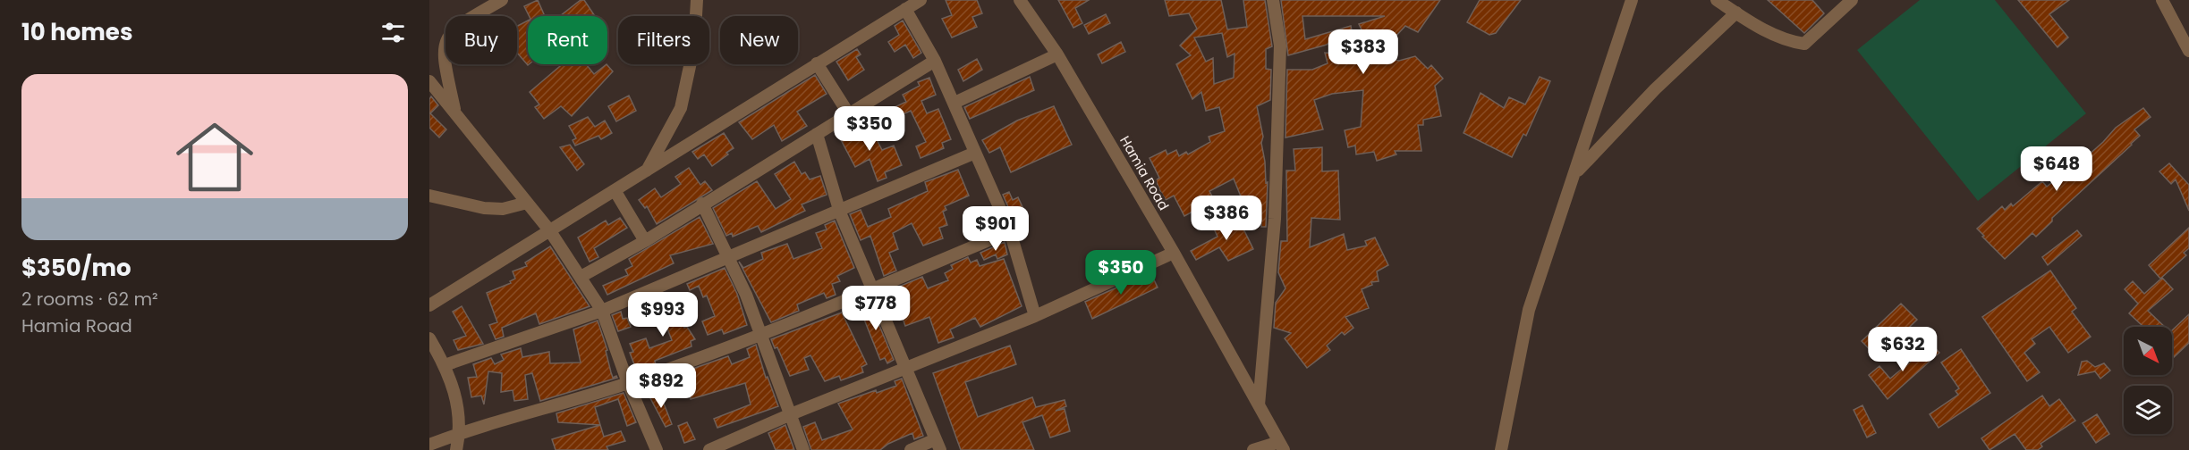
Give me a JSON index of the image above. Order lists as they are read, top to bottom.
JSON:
{
  "streets": {
    "street": ["Hamia Road"]
  },
  "north": "bottom right",
  "page": {
    "heading": "10 homes",
    "chip": [
      "Buy",
      "Rent",
      "Filters",
      "New"
    ],
    "price": [
      "$383",
      "$350",
      "$648",
      "$386",
      "$901",
      "$350",
      "$778",
      "$993",
      "$632",
      "$892"
    ],
    "list": [
      {
        "name": "$350/mo",
        "note": "2 rooms · 62 m² · Hamia Road"
      }
    ]
  }
}
